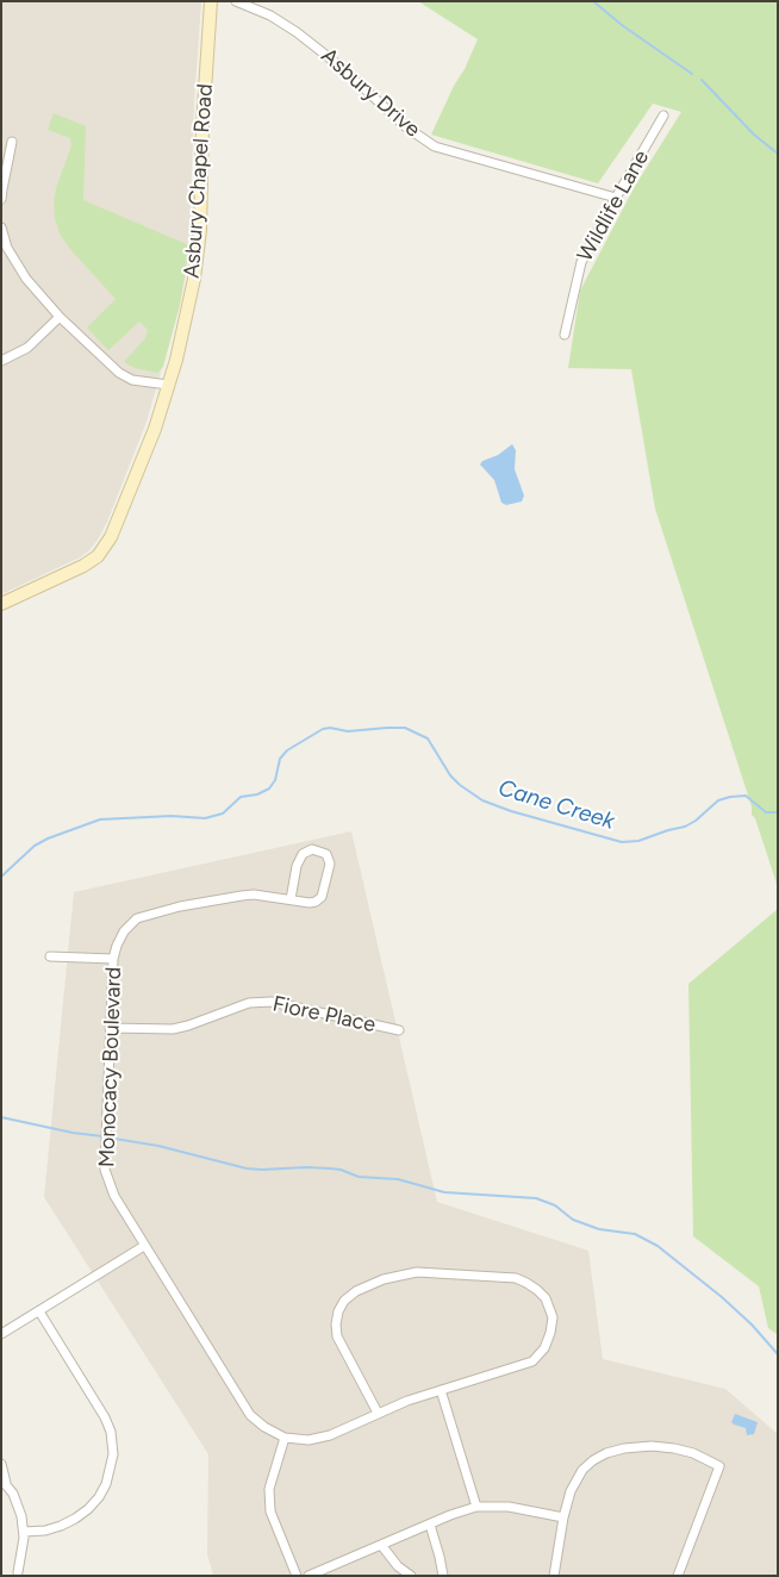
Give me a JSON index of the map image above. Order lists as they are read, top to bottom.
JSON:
{
  "streets": {
    "main road": ["Asbury Chapel Road"],
    "street": [
      "Asbury Drive",
      "Wildlife Lane",
      "Fiore Place",
      "Monocacy Boulevard"
    ]
  },
  "crossings": [
    ["Asbury Drive", "Wildlife Lane"],
    ["Fiore Place", "Monocacy Boulevard"]
  ],
  "water": ["Cane Creek"]
}
